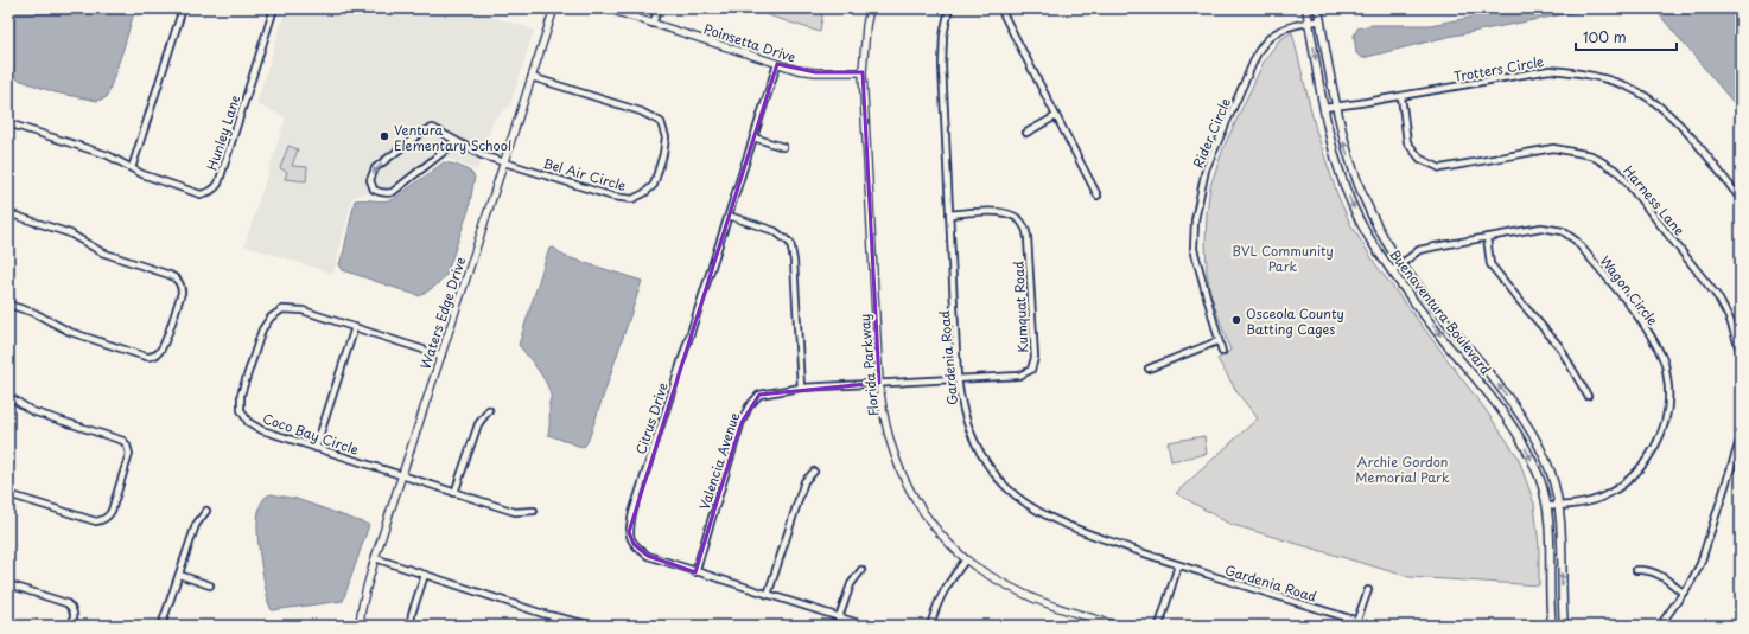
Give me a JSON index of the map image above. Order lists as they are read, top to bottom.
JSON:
{
  "streets": {
    "main road": ["Buenaventura Boulevard"],
    "street": [
      "Poinsetta Drive",
      "Trotters Circle",
      "Hunley Lane",
      "Rider Circle",
      "Bel Air Circle",
      "Harness Lane",
      "Wagon Circle",
      "Kumquat Road",
      "Waters Edge Drive",
      "Gardenia Road",
      "Florida Parkway",
      "Citrus Drive",
      "Coco Bay Circle",
      "Valencia Avenue"
    ]
  },
  "crossings": [
    ["Poinsetta Drive", "Florida Parkway"],
    ["Poinsetta Drive", "Citrus Drive"],
    ["Trotters Circle", "Harness Lane"],
    ["Trotters Circle", "Buenaventura Boulevard"],
    ["Rider Circle", "Buenaventura Boulevard"],
    ["Bel Air Circle", "Waters Edge Drive"],
    ["Wagon Circle", "Buenaventura Boulevard"],
    ["Kumquat Road", "Gardenia Road"],
    ["Kumquat Road", "Florida Parkway"],
    ["Kumquat Road", "Valencia Avenue"],
    ["Waters Edge Drive", "Coco Bay Circle"],
    ["Florida Parkway", "Valencia Avenue"],
    ["Citrus Drive", "Valencia Avenue"]
  ],
  "parks": ["BVL Community Park", "Archie Gordon Memorial Park"],
  "places": ["Ventura Elementary School", "Osceola County Batting Cages"],
  "scale_bar": "100 m"
}
